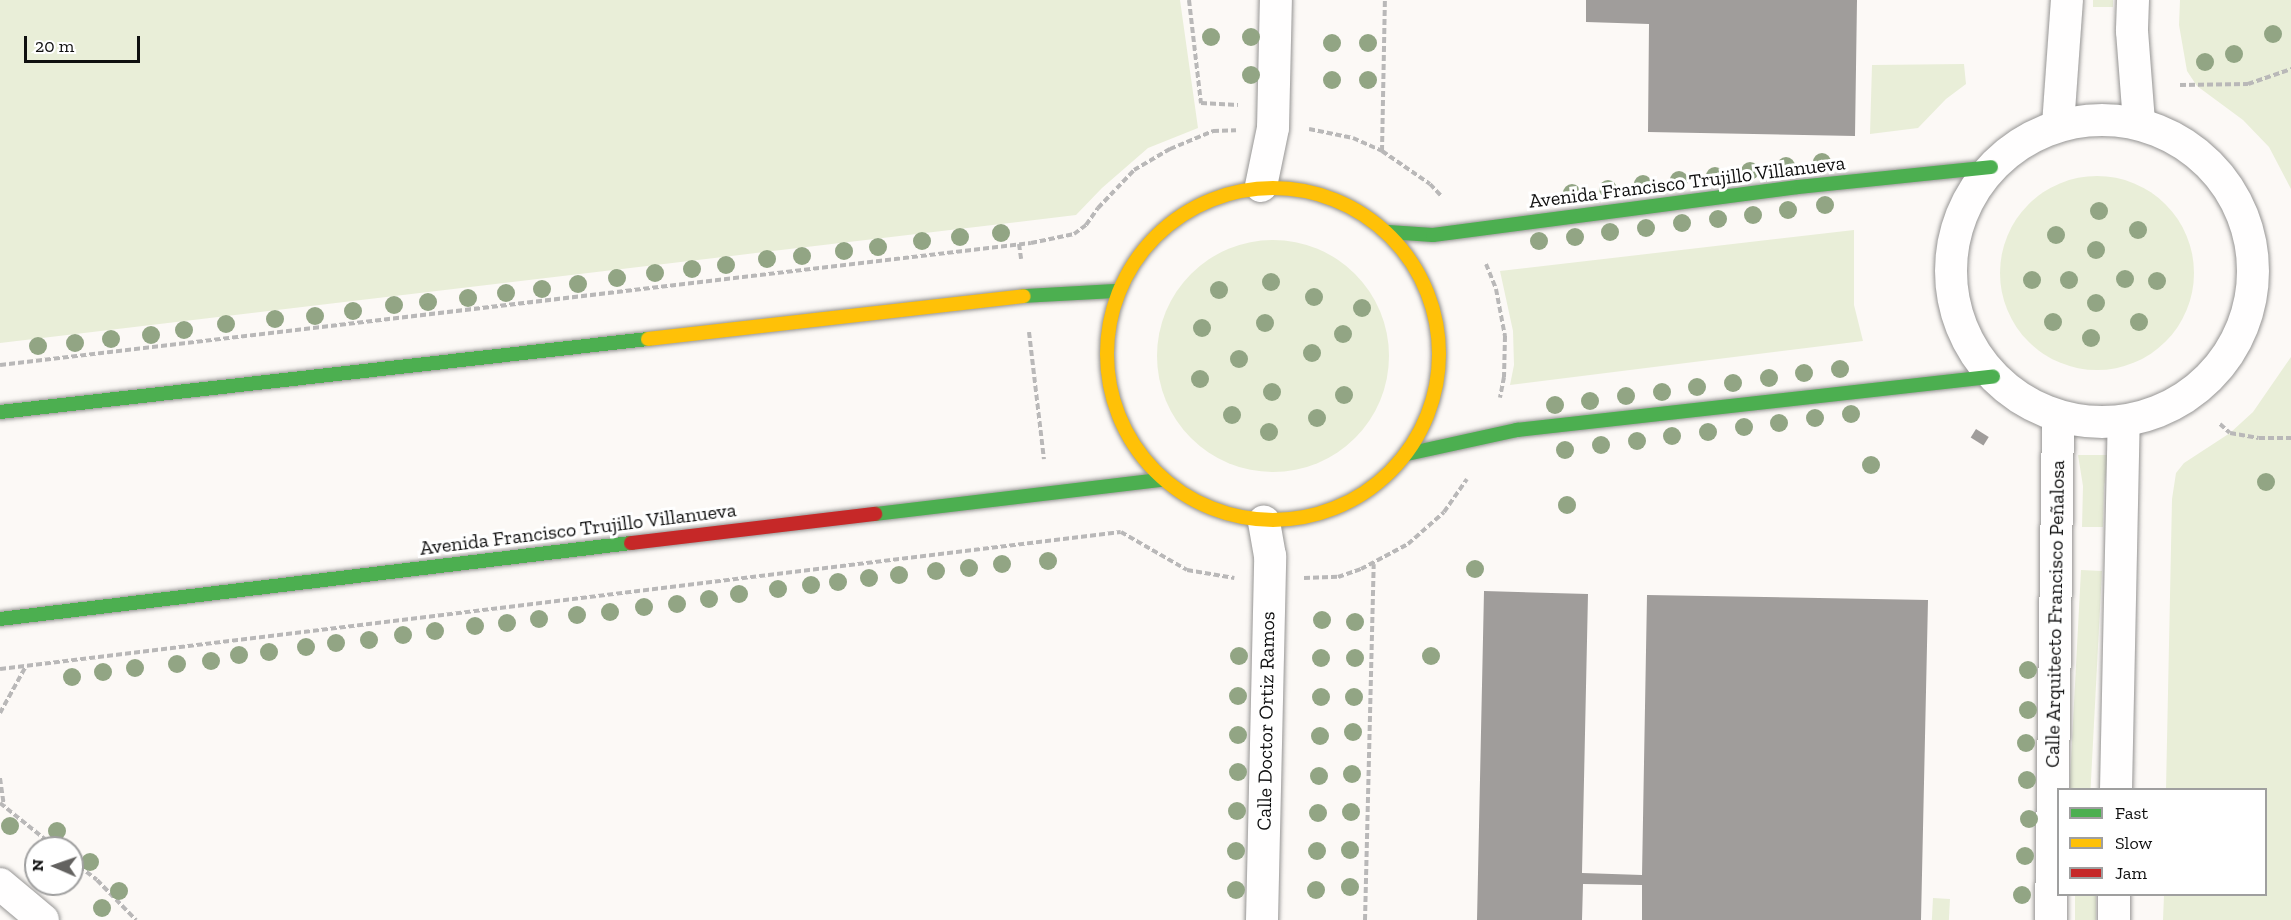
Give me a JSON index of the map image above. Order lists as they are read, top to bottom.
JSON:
{
  "streets": {
    "street": ["Avenida Francisco Trujillo Villanueva", "Calle Arquitecto Francisco Peñalosa", "Calle Doctor Ortiz Ramos"]
  },
  "legend": ["Fast", "Slow", "Jam"],
  "scale_bar": "20 m",
  "north": "left"
}
